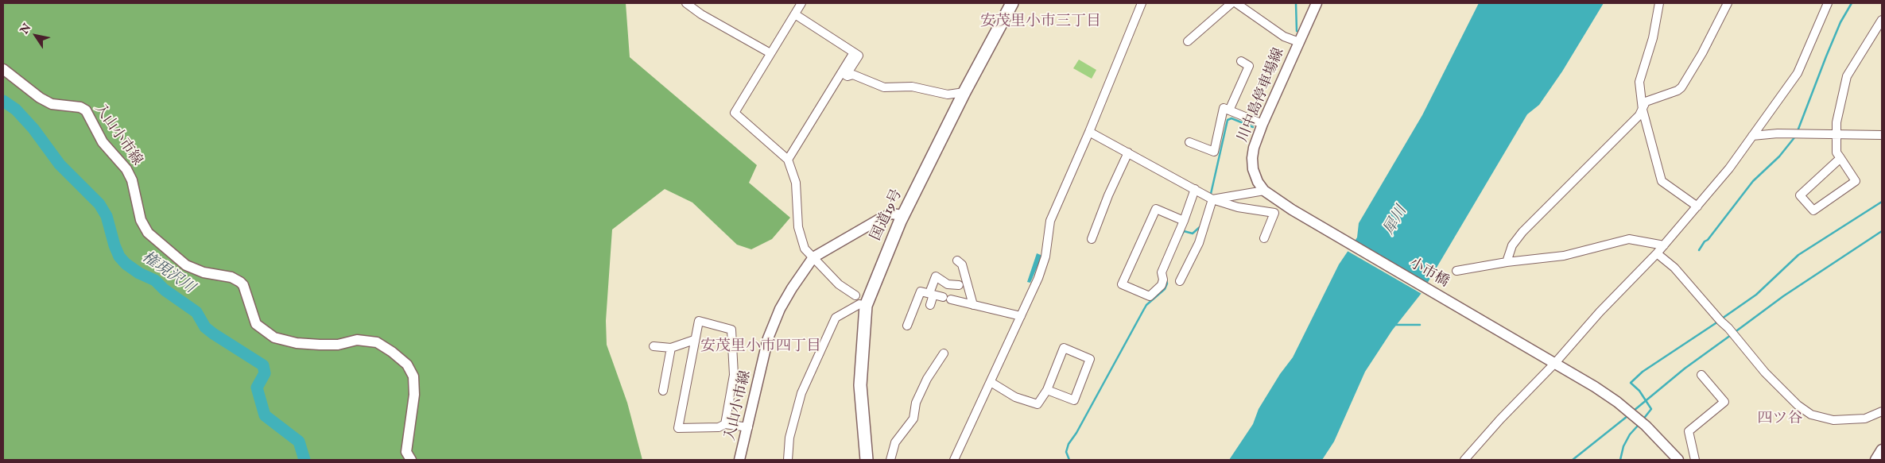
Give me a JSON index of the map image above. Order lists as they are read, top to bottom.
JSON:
{
  "streets": {
    "highway": ["国道19号"],
    "main road": ["川中島停車場線", "入山小市線", "小市橋"]
  },
  "crossings": [
    ["川中島停車場線", "小市橋"],
    ["入山小市線", "国道19号"]
  ],
  "districts": ["安茂里小市三丁目", "安茂里小市四丁目", "四ツ谷"],
  "water": ["犀川", "権現沢川"],
  "north": "top left"
}
